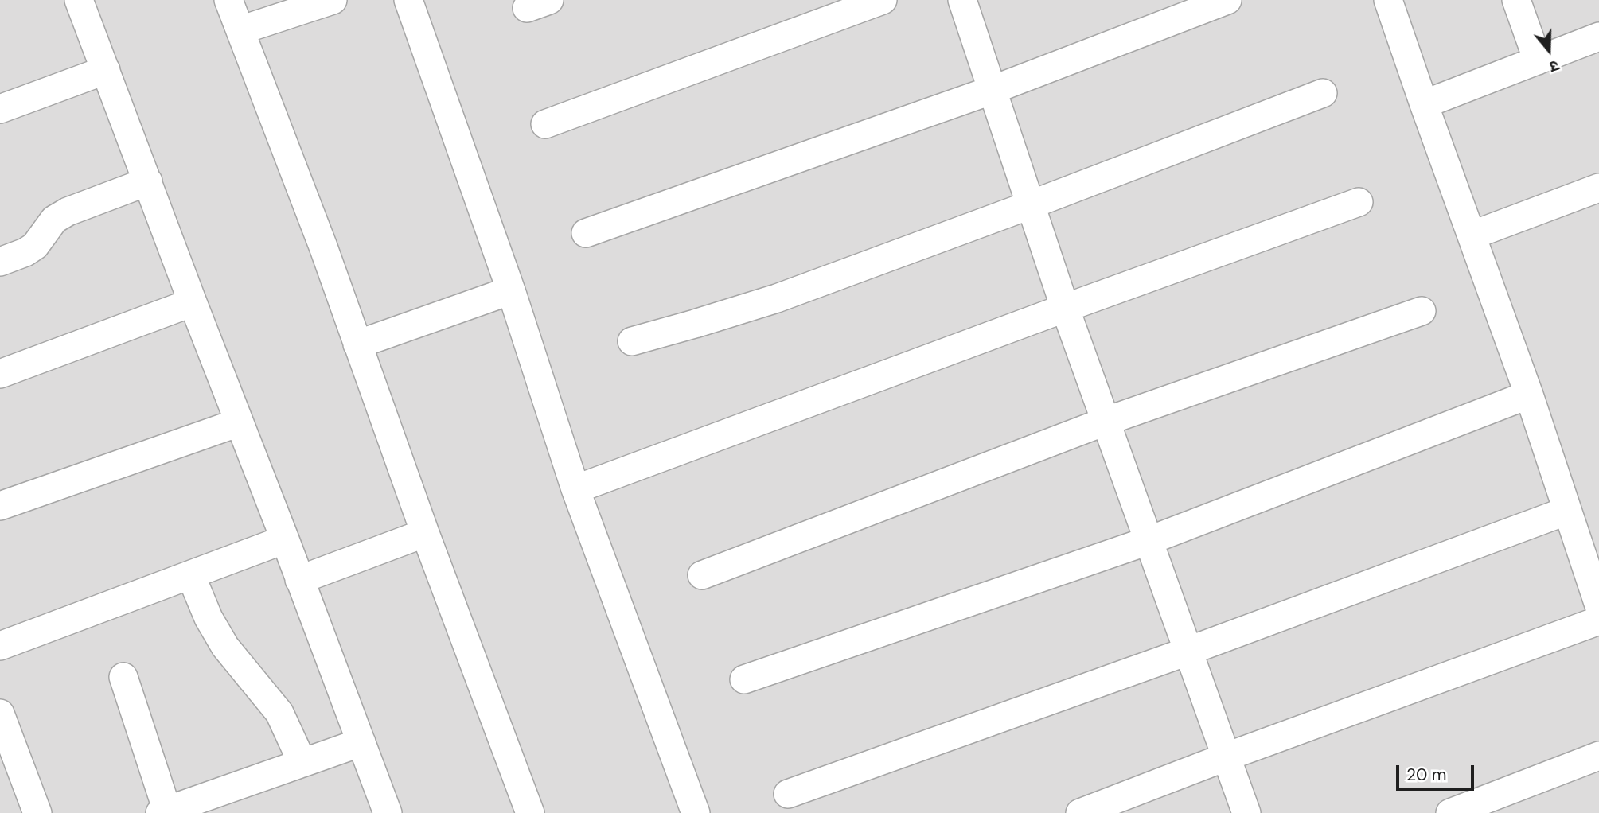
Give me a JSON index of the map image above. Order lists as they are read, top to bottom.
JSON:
{
  "scale_bar": "20 m",
  "north": "bottom"
}
